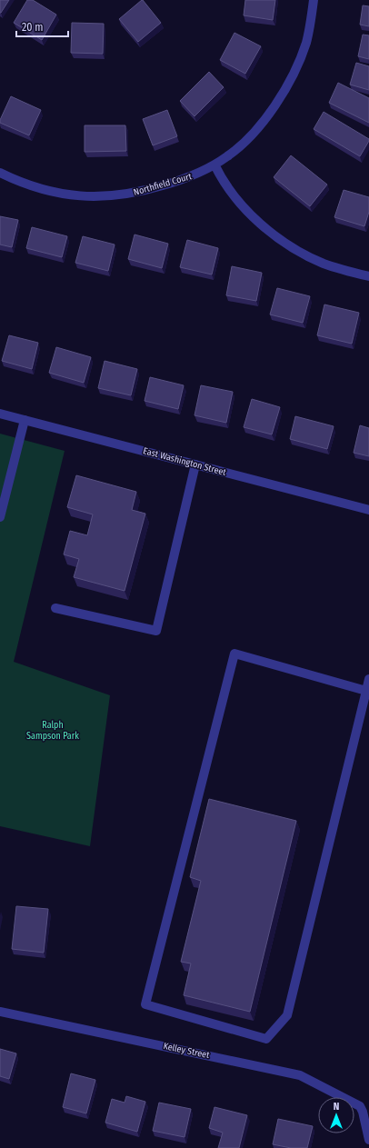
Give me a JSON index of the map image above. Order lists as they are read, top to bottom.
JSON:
{
  "streets": {
    "street": ["Northfield Court", "East Washington Street", "Kelley Street"]
  },
  "parks": ["Ralph Sampson Park"],
  "scale_bar": "20 m",
  "north": "top"
}
